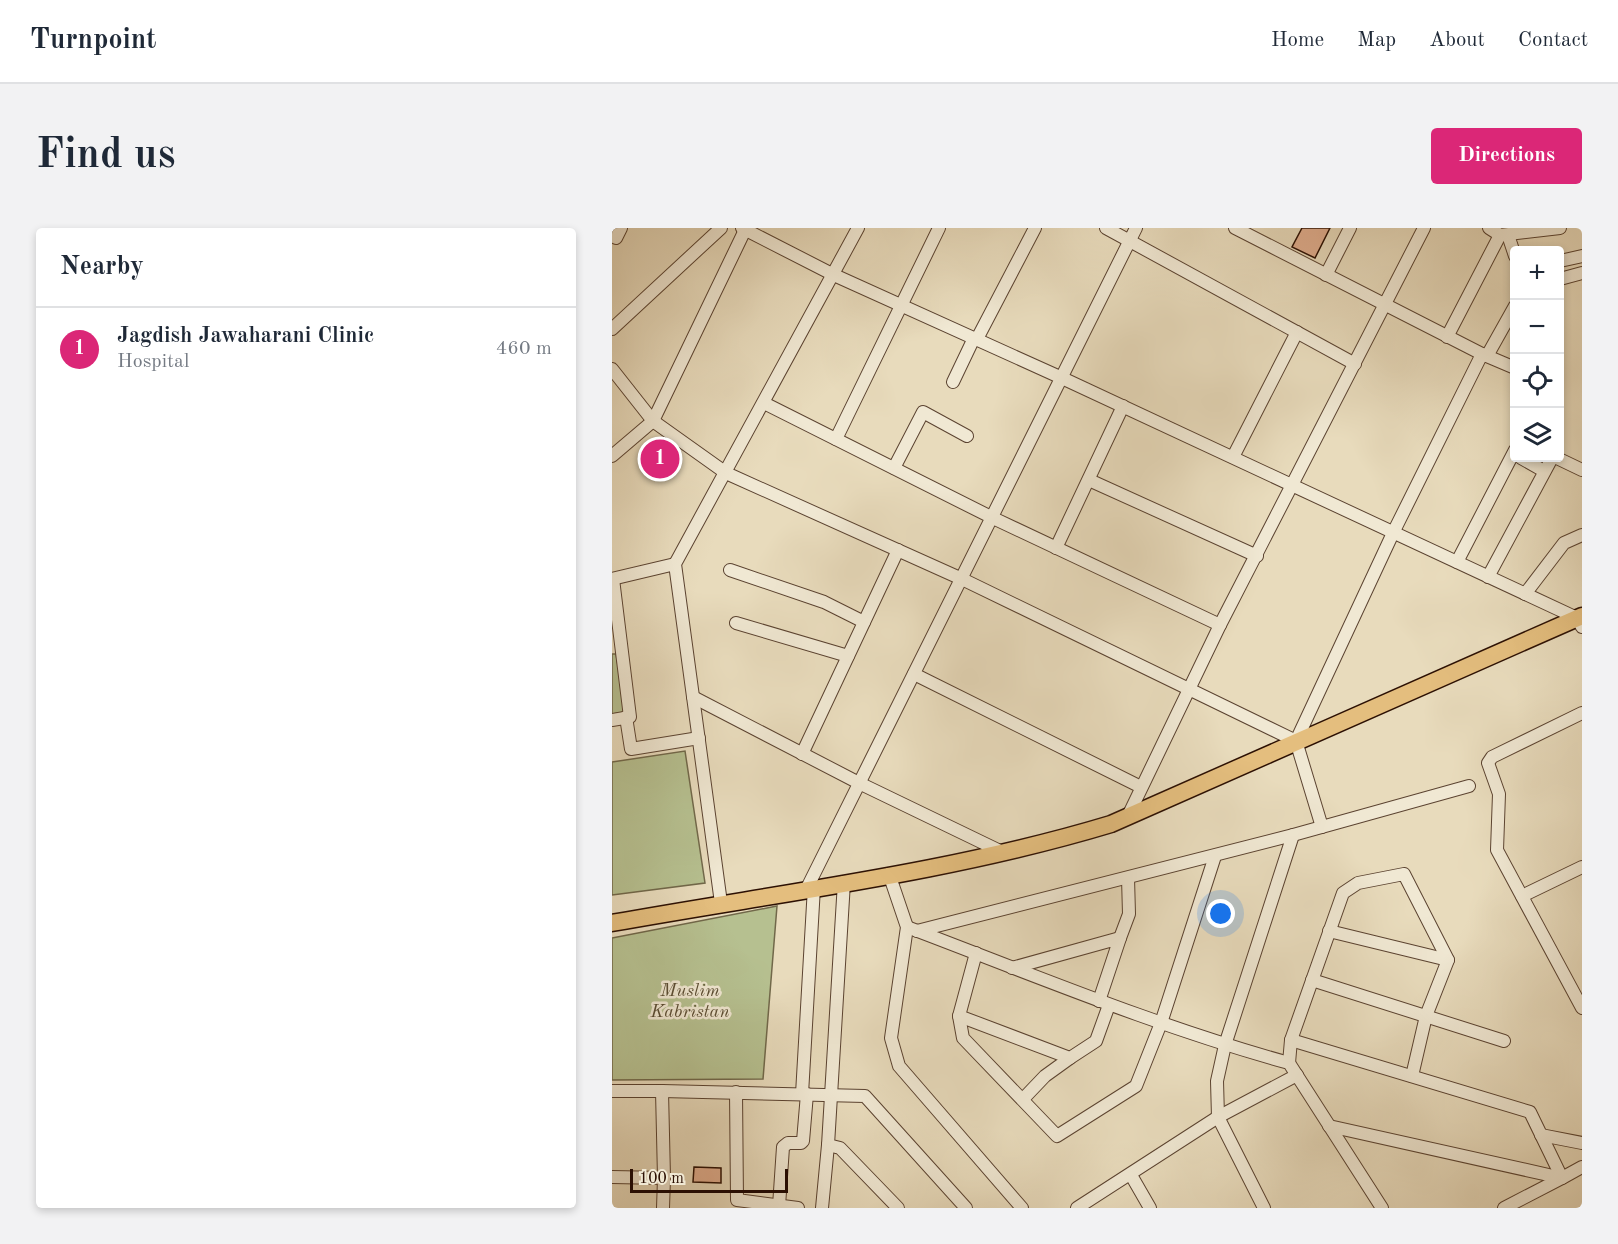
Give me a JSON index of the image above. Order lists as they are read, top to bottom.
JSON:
{
  "parks": ["Muslim Kabristan"],
  "scale_bar": "100 m",
  "page": {
    "header": "Turnpoint",
    "nav": [
      "Home",
      "Map",
      "About",
      "Contact"
    ],
    "buttons": "Directions",
    "title": "Find us",
    "heading": "Nearby",
    "map_buttons": ["+", "−"],
    "list": [
      {
        "mark": "1",
        "name": "Jagdish Jawaharani Clinic",
        "note": "Hospital",
        "value": "460 m"
      }
    ],
    "pins": "1",
    "scale": "100 m"
  }
}
